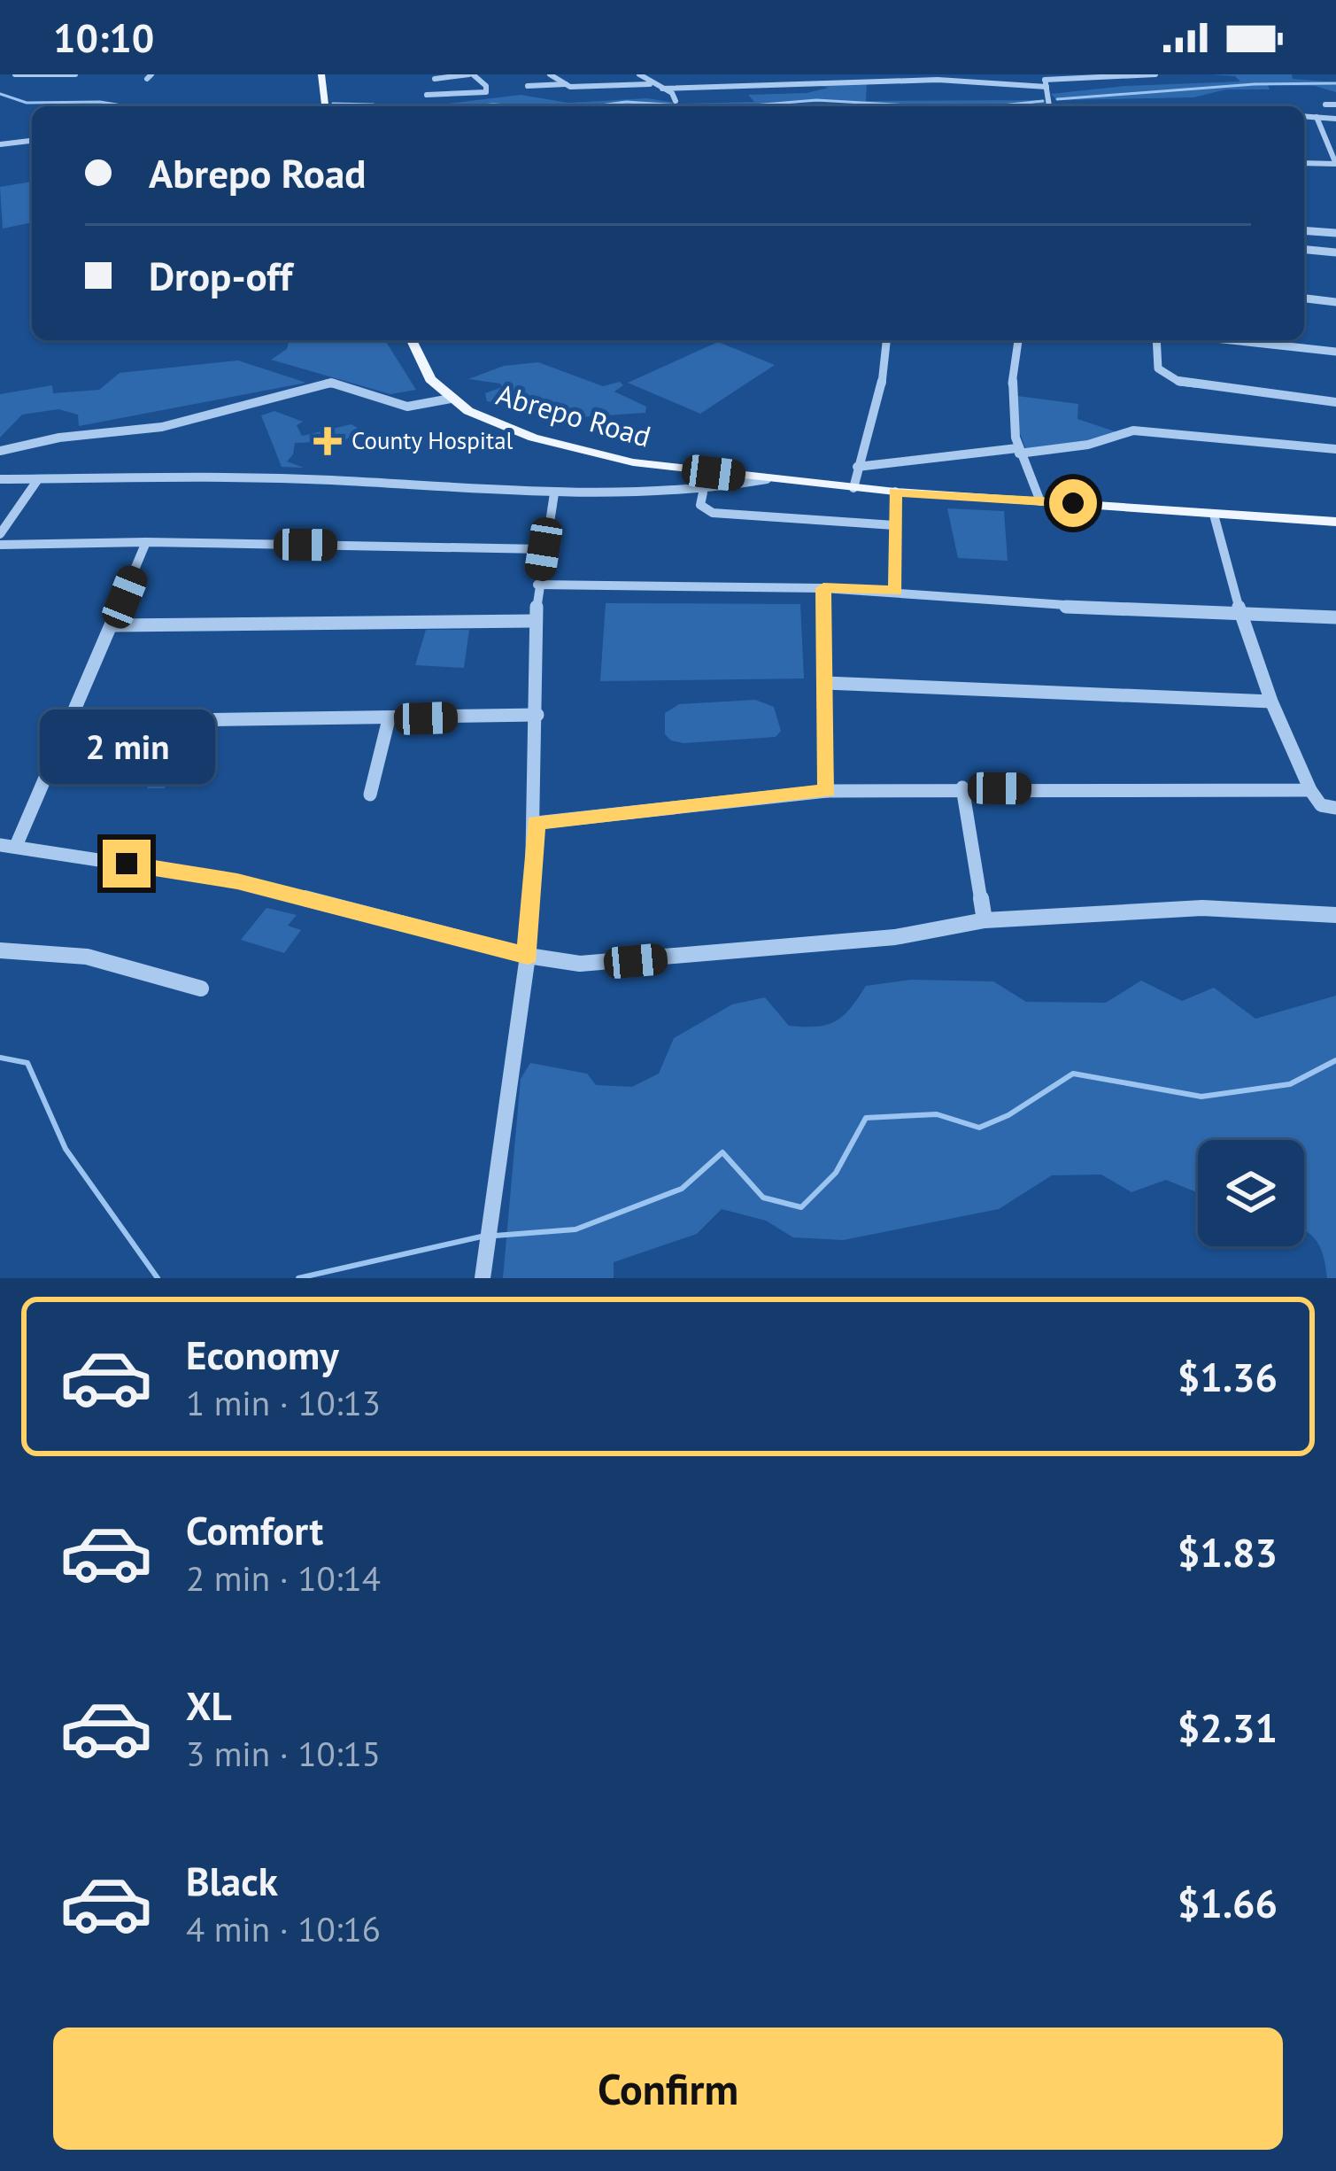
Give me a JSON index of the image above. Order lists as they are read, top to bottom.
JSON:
{
  "streets": {
    "main road": ["Abrepo Road"]
  },
  "places": {
    "health": ["County Hospital"]
  },
  "page": {
    "status": "10:10",
    "banner": ["Abrepo Road", "Drop-off"],
    "bubble": "2 min",
    "list": [
      {
        "name": "Economy",
        "note": "1 min · 10:13",
        "value": "$1.36"
      },
      {
        "name": "Comfort",
        "note": "2 min · 10:14",
        "value": "$1.83"
      },
      {
        "name": "XL",
        "note": "3 min · 10:15",
        "value": "$2.31"
      },
      {
        "name": "Black",
        "note": "4 min · 10:16",
        "value": "$1.66"
      }
    ],
    "buttons": "Confirm"
  }
}
